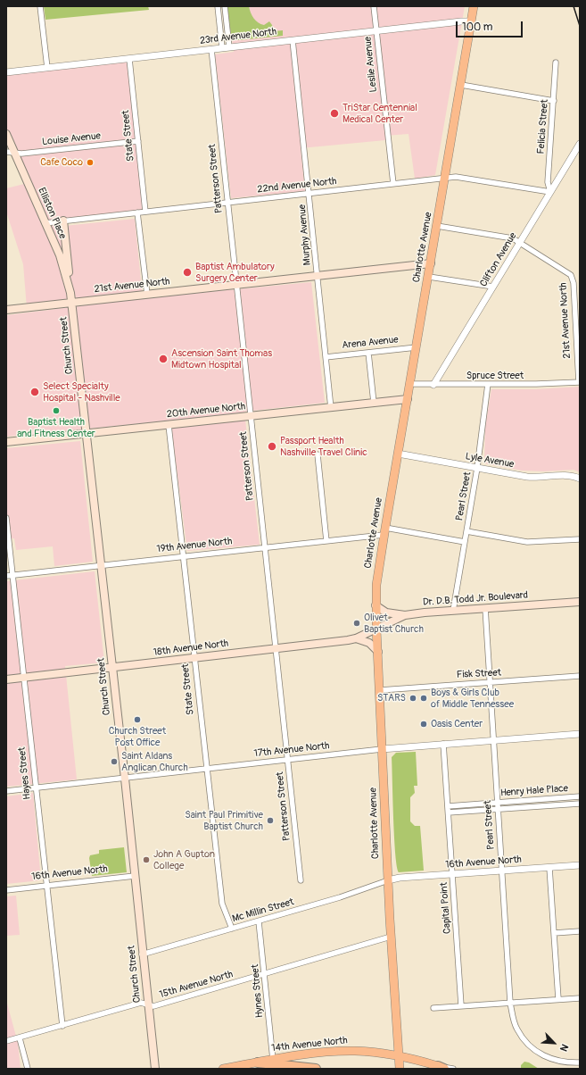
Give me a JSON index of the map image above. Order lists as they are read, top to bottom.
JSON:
{
  "streets": {
    "main road": [
      "Elliston Place",
      "Charlotte Avenue",
      "21st Avenue North",
      "Church Street",
      "20th Avenue North",
      "Dr. D.B. Todd Jr. Boulevard",
      "18th Avenue North",
      "14th Avenue North"
    ],
    "street": [
      "23rd Avenue North",
      "Leslie Avenue",
      "Felicia Street",
      "State Street",
      "Louise Avenue",
      "Patterson Street",
      "22nd Avenue North",
      "Murphy Avenue",
      "Clifton Avenue",
      "Arena Avenue",
      "Spruce Street",
      "Lyle Avenue",
      "Pearl Street",
      "19th Avenue North",
      "Fisk Street",
      "17th Avenue North",
      "Hayes Street",
      "Henry Hale Place",
      "16th Avenue North",
      "Capital Point",
      "Mc Millin Street",
      "15th Avenue North",
      "Hynes Street"
    ]
  },
  "crossings": [
    ["23rd Avenue North", "Leslie Avenue"],
    ["23rd Avenue North", "State Street"],
    ["23rd Avenue North", "Patterson Street"],
    ["23rd Avenue North", "Murphy Avenue"],
    ["23rd Avenue North", "Charlotte Avenue"],
    ["Leslie Avenue", "22nd Avenue North"],
    ["Felicia Street", "22nd Avenue North"],
    ["Felicia Street", "Clifton Avenue"],
    ["State Street", "Louise Avenue"],
    ["State Street", "22nd Avenue North"],
    ["State Street", "20th Avenue North"],
    ["State Street", "19th Avenue North"],
    ["State Street", "18th Avenue North"],
    ["State Street", "17th Avenue North"],
    ["State Street", "Mc Millin Street"],
    ["Louise Avenue", "Elliston Place"],
    ["Patterson Street", "22nd Avenue North"],
    ["Patterson Street", "21st Avenue North"],
    ["Patterson Street", "20th Avenue North"],
    ["Patterson Street", "19th Avenue North"],
    ["Patterson Street", "18th Avenue North"],
    ["Patterson Street", "17th Avenue North"],
    ["22nd Avenue North", "Elliston Place"],
    ["22nd Avenue North", "Murphy Avenue"],
    ["22nd Avenue North", "Charlotte Avenue"],
    ["22nd Avenue North", "Clifton Avenue"],
    ["Elliston Place", "21st Avenue North"],
    ["Elliston Place", "Church Street"],
    ["Murphy Avenue", "21st Avenue North"],
    ["Murphy Avenue", "Arena Avenue"],
    ["Murphy Avenue", "20th Avenue North"],
    ["Charlotte Avenue", "21st Avenue North"],
    ["Charlotte Avenue", "Arena Avenue"],
    ["Charlotte Avenue", "Spruce Street"],
    ["Charlotte Avenue", "20th Avenue North"],
    ["Charlotte Avenue", "Lyle Avenue"],
    ["Charlotte Avenue", "19th Avenue North"],
    ["Charlotte Avenue", "Dr. D.B. Todd Jr. Boulevard"],
    ["Charlotte Avenue", "18th Avenue North"],
    ["Charlotte Avenue", "Fisk Street"],
    ["Charlotte Avenue", "17th Avenue North"],
    ["Charlotte Avenue", "16th Avenue North"],
    ["Charlotte Avenue", "Mc Millin Street"],
    ["Charlotte Avenue", "15th Avenue North"],
    ["Charlotte Avenue", "14th Avenue North"],
    ["Clifton Avenue", "21st Avenue North"],
    ["Clifton Avenue", "Spruce Street"],
    ["21st Avenue North", "Church Street"],
    ["21st Avenue North", "Spruce Street"],
    ["Church Street", "20th Avenue North"],
    ["Church Street", "19th Avenue North"],
    ["Church Street", "18th Avenue North"],
    ["Church Street", "17th Avenue North"],
    ["Church Street", "16th Avenue North"],
    ["Church Street", "Mc Millin Street"],
    ["Church Street", "15th Avenue North"],
    ["Spruce Street", "Pearl Street"],
    ["Lyle Avenue", "Pearl Street"],
    ["Pearl Street", "19th Avenue North"],
    ["Pearl Street", "Dr. D.B. Todd Jr. Boulevard"],
    ["Pearl Street", "Fisk Street"],
    ["Pearl Street", "17th Avenue North"],
    ["Pearl Street", "Henry Hale Place"],
    ["Pearl Street", "16th Avenue North"],
    ["19th Avenue North", "Hayes Street"],
    ["Dr. D.B. Todd Jr. Boulevard", "18th Avenue North"],
    ["18th Avenue North", "Hayes Street"],
    ["17th Avenue North", "Hayes Street"],
    ["17th Avenue North", "Capital Point"],
    ["Hayes Street", "16th Avenue North"],
    ["Hayes Street", "15th Avenue North"],
    ["Henry Hale Place", "Capital Point"],
    ["16th Avenue North", "Capital Point"],
    ["16th Avenue North", "Mc Millin Street"],
    ["Mc Millin Street", "Hynes Street"],
    ["15th Avenue North", "Hynes Street"],
    ["Hynes Street", "14th Avenue North"]
  ],
  "places": [
    "TriStar Centennial Medical Center",
    "Cafe Coco",
    "Baptist Ambulatory Surgery Center",
    "Ascension Saint Thomas Midtown Hospital",
    "Select Specialty Hospital - Nashville",
    "Baptist Health and Fitness Center",
    "Passport Health Nashville Travel Clinic",
    "Olivet Baptist Church",
    "STARS",
    "Boys & Girls Club of Middle Tennessee",
    "Church Street Post Office",
    "Oasis Center",
    "Saint Aldans Anglican Church",
    "Saint Paul Primitive Baptist Church",
    "John A Gupton College"
  ],
  "scale_bar": "100 m",
  "north": "bottom right"
}
